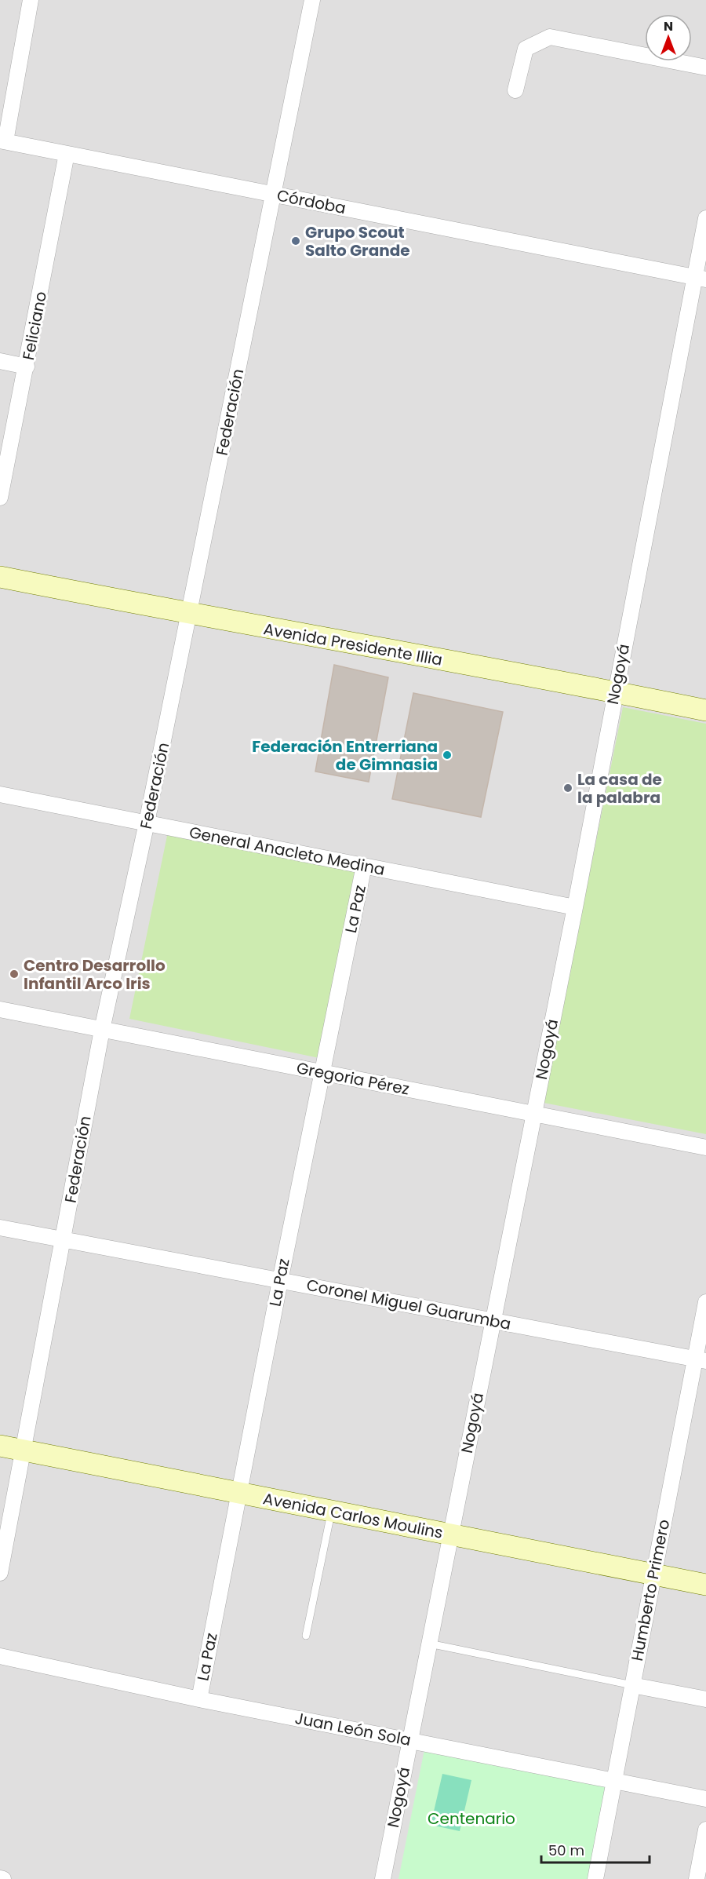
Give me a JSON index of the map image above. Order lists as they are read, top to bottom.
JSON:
{
  "streets": {
    "street": [
      "Córdoba",
      "Feliciano",
      "Federación",
      "Avenida Presidente Illia",
      "Nogoyá",
      "General Anacleto Medina",
      "La Paz",
      "Gregoria Pérez",
      "Coronel Miguel Guarumba",
      "Avenida Carlos Moulins",
      "Humberto Primero",
      "Juan León Sola"
    ]
  },
  "crossings": [
    ["Córdoba", "Feliciano"],
    ["Córdoba", "Federación"],
    ["Córdoba", "Nogoyá"],
    ["Federación", "Avenida Presidente Illia"],
    ["Federación", "General Anacleto Medina"],
    ["Federación", "Gregoria Pérez"],
    ["Federación", "Coronel Miguel Guarumba"],
    ["Federación", "Avenida Carlos Moulins"],
    ["Avenida Presidente Illia", "Nogoyá"],
    ["Nogoyá", "General Anacleto Medina"],
    ["Nogoyá", "Gregoria Pérez"],
    ["Nogoyá", "Coronel Miguel Guarumba"],
    ["Nogoyá", "Avenida Carlos Moulins"],
    ["Nogoyá", "Juan León Sola"],
    ["General Anacleto Medina", "La Paz"],
    ["La Paz", "Gregoria Pérez"],
    ["La Paz", "Coronel Miguel Guarumba"],
    ["La Paz", "Avenida Carlos Moulins"],
    ["La Paz", "Juan León Sola"],
    ["Coronel Miguel Guarumba", "Humberto Primero"],
    ["Avenida Carlos Moulins", "Humberto Primero"],
    ["Humberto Primero", "Juan León Sola"]
  ],
  "parks": ["Centenario"],
  "places": [
    "Grupo Scout Salto Grande",
    "Federación Entrerriana de Gimnasia",
    "La casa de la palabra",
    "Centro Desarrollo Infantil Arco Iris"
  ],
  "scale_bar": "50 m",
  "north": "top"
}
